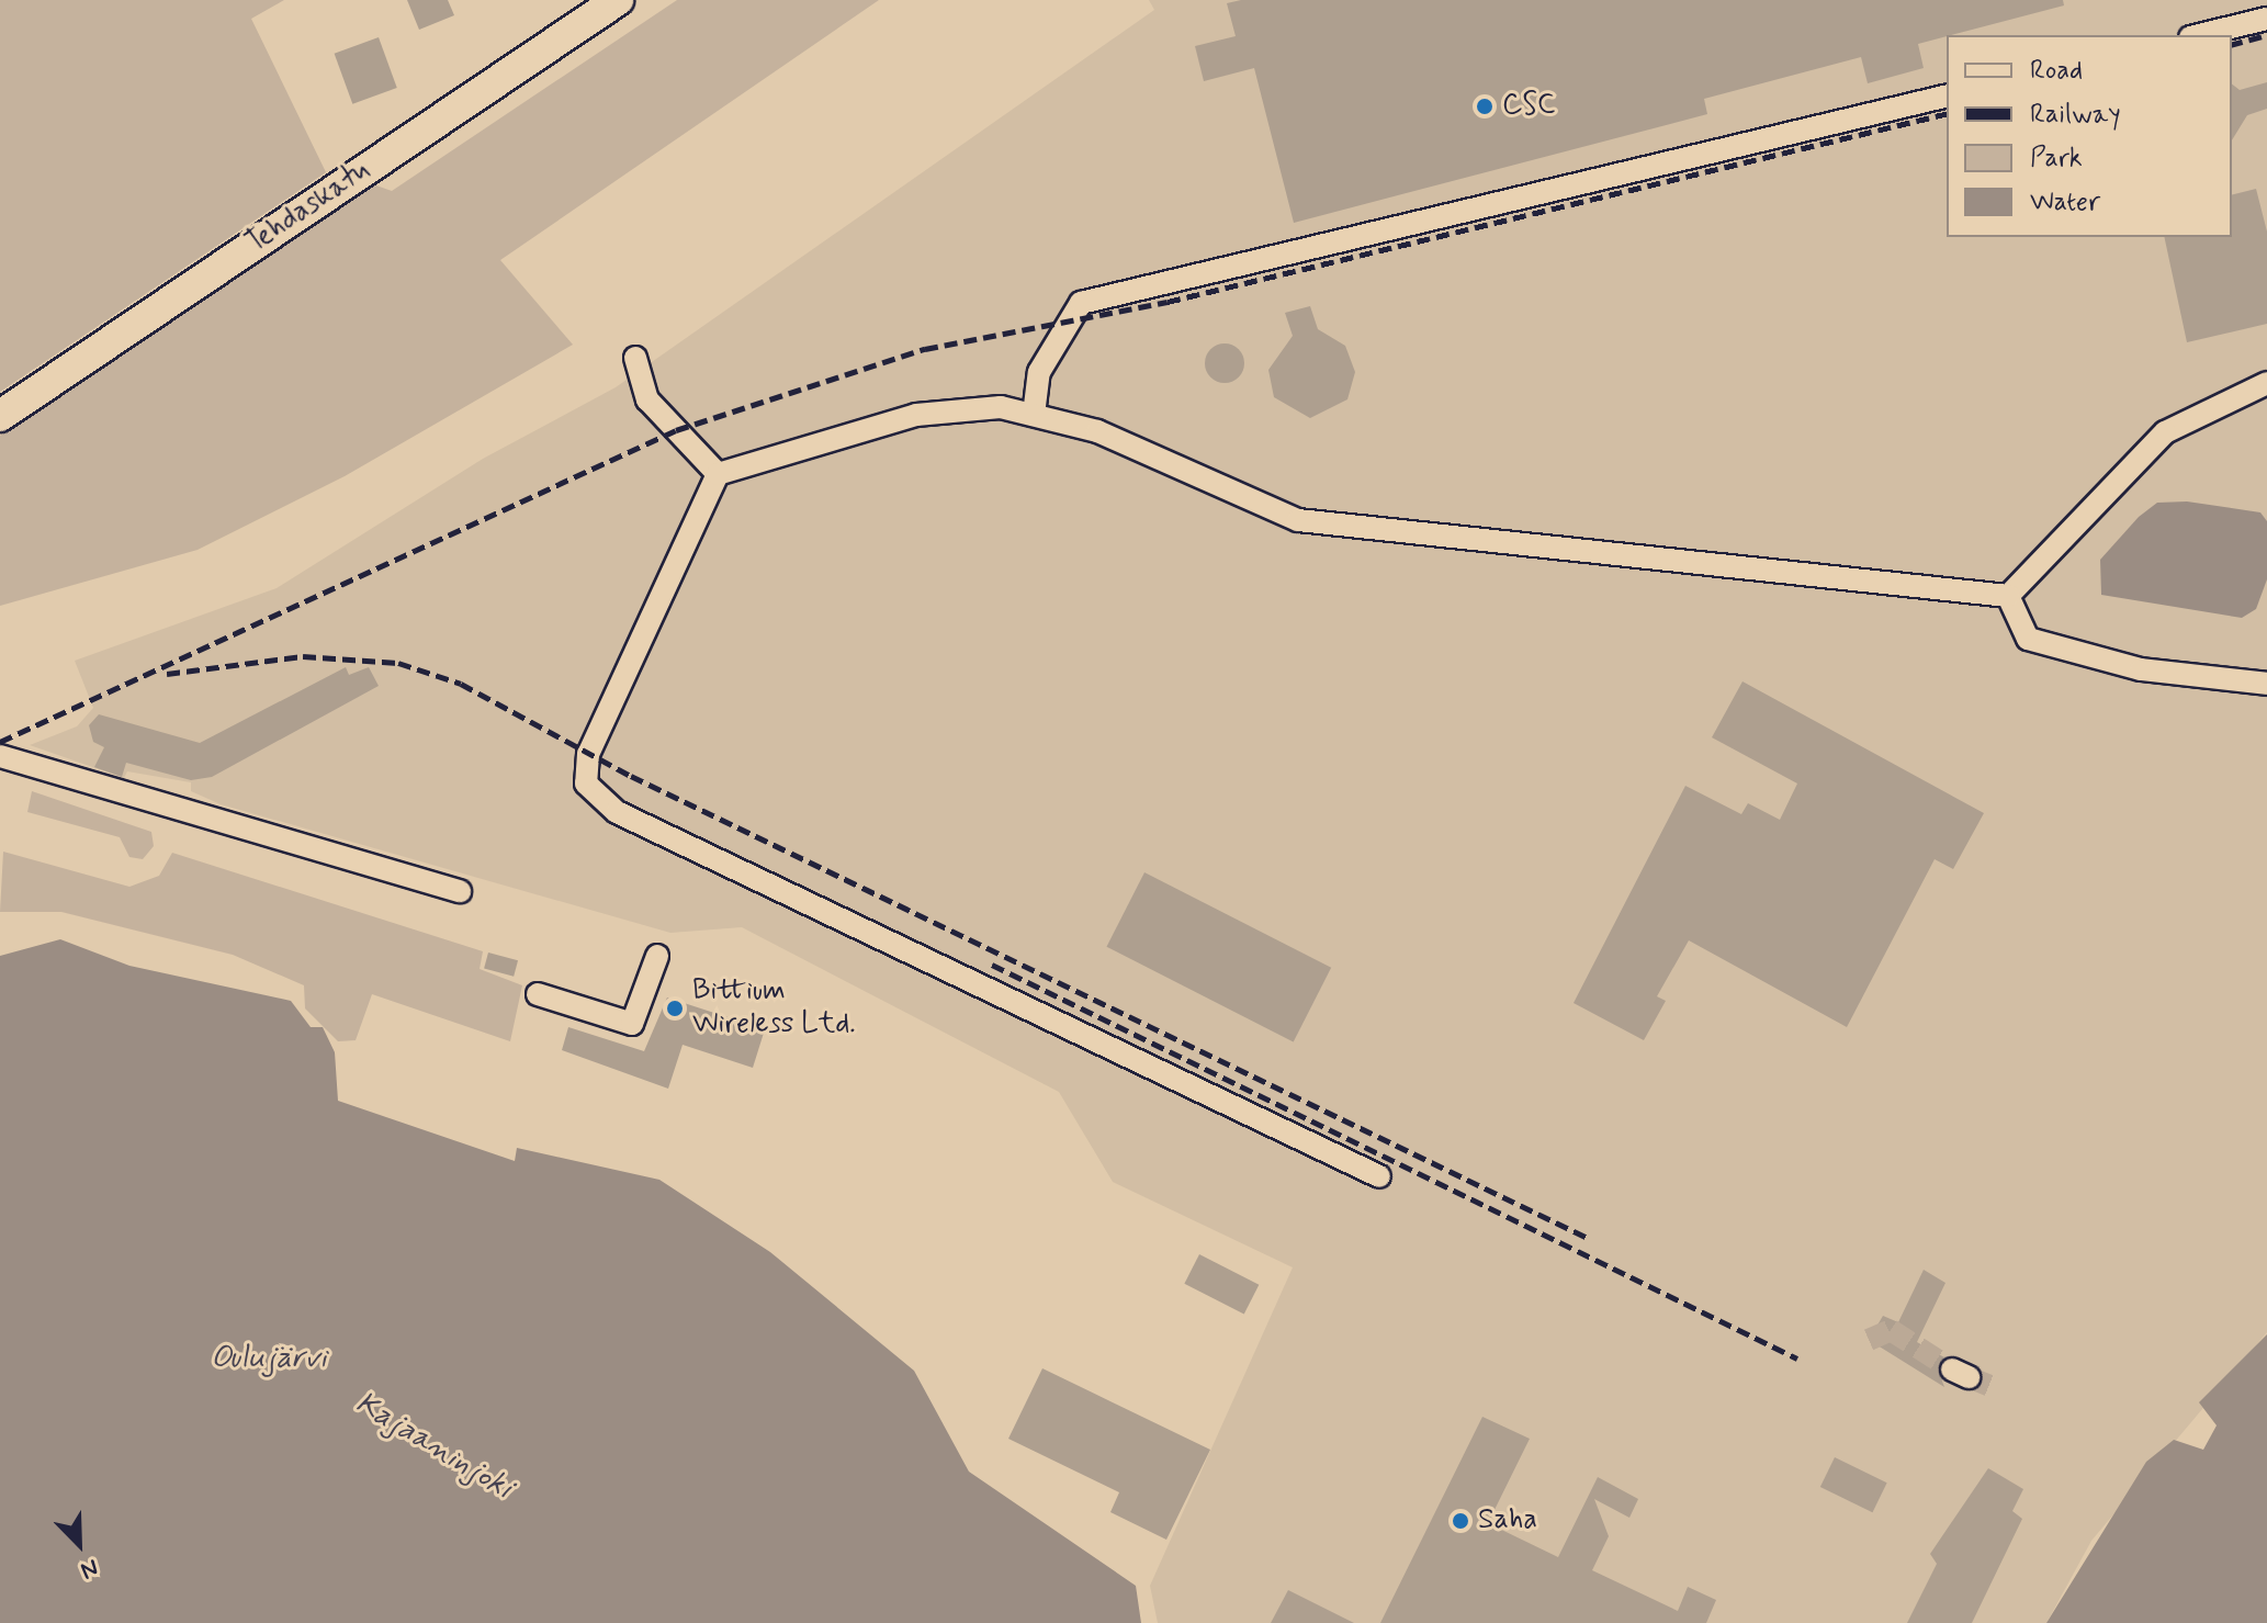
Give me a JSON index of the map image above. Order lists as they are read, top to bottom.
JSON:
{
  "streets": {
    "street": ["Tehdaskatu"]
  },
  "water": ["Oulujärvi", "Kajaaninjoki"],
  "places": ["CSC", "Bittium Wireless Ltd.", "Saha"],
  "legend": [
    "Road",
    "Railway",
    "Park",
    "Water"
  ],
  "north": "bottom right"
}
